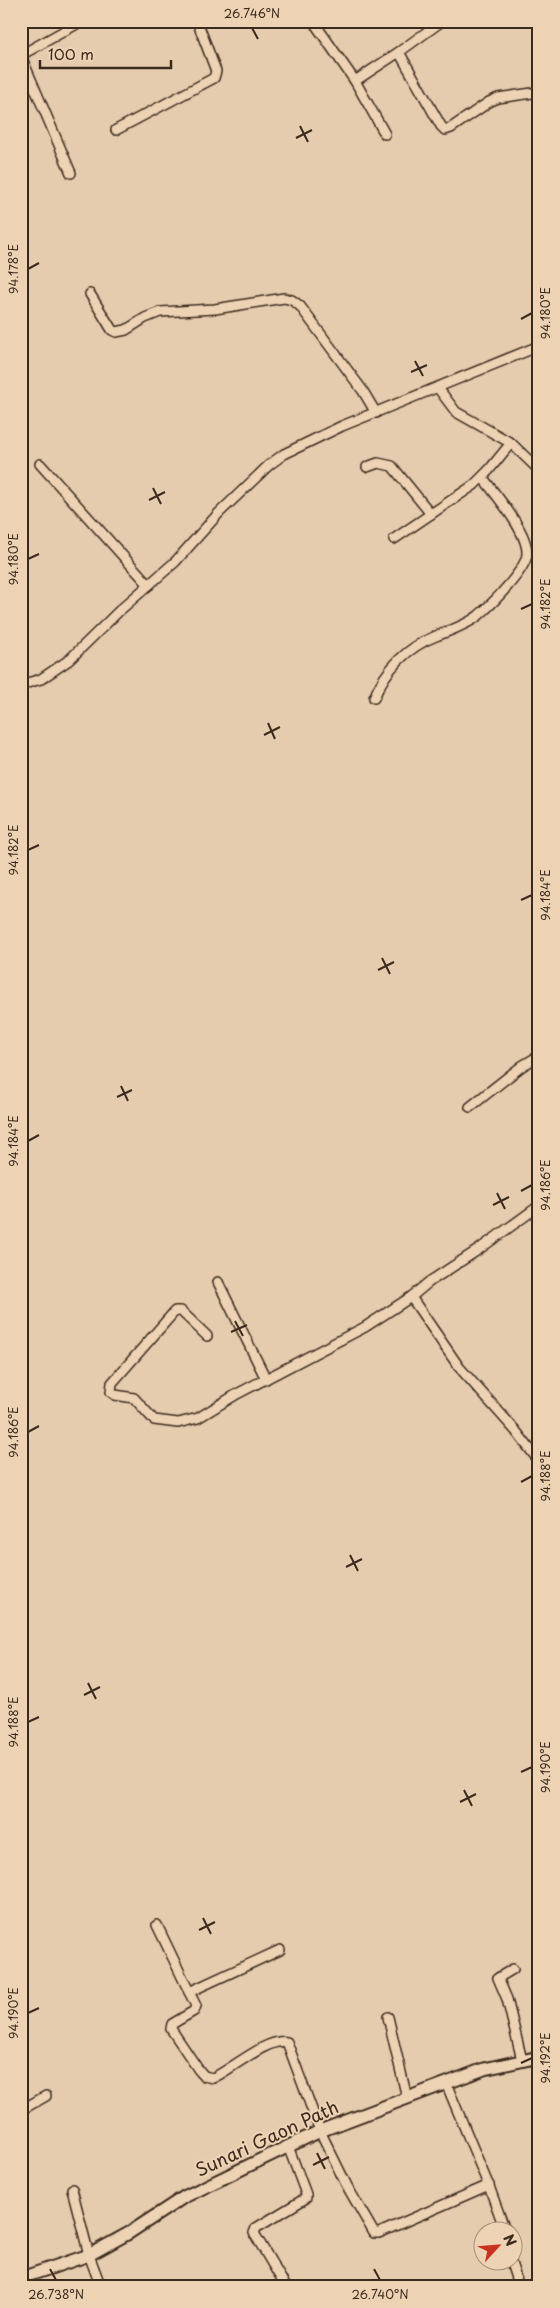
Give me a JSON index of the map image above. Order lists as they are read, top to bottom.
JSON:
{
  "streets": {
    "street": ["Sunari Gaon Path"]
  },
  "scale_bar": "100 m",
  "north": "top right",
  "coordinates": [
    "26.746°N",
    "94.178°E",
    "94.180°E",
    "94.182°E",
    "94.184°E",
    "94.186°E",
    "94.188°E",
    "94.190°E",
    "94.192°E",
    "26.738°N",
    "26.740°N"
  ]
}
